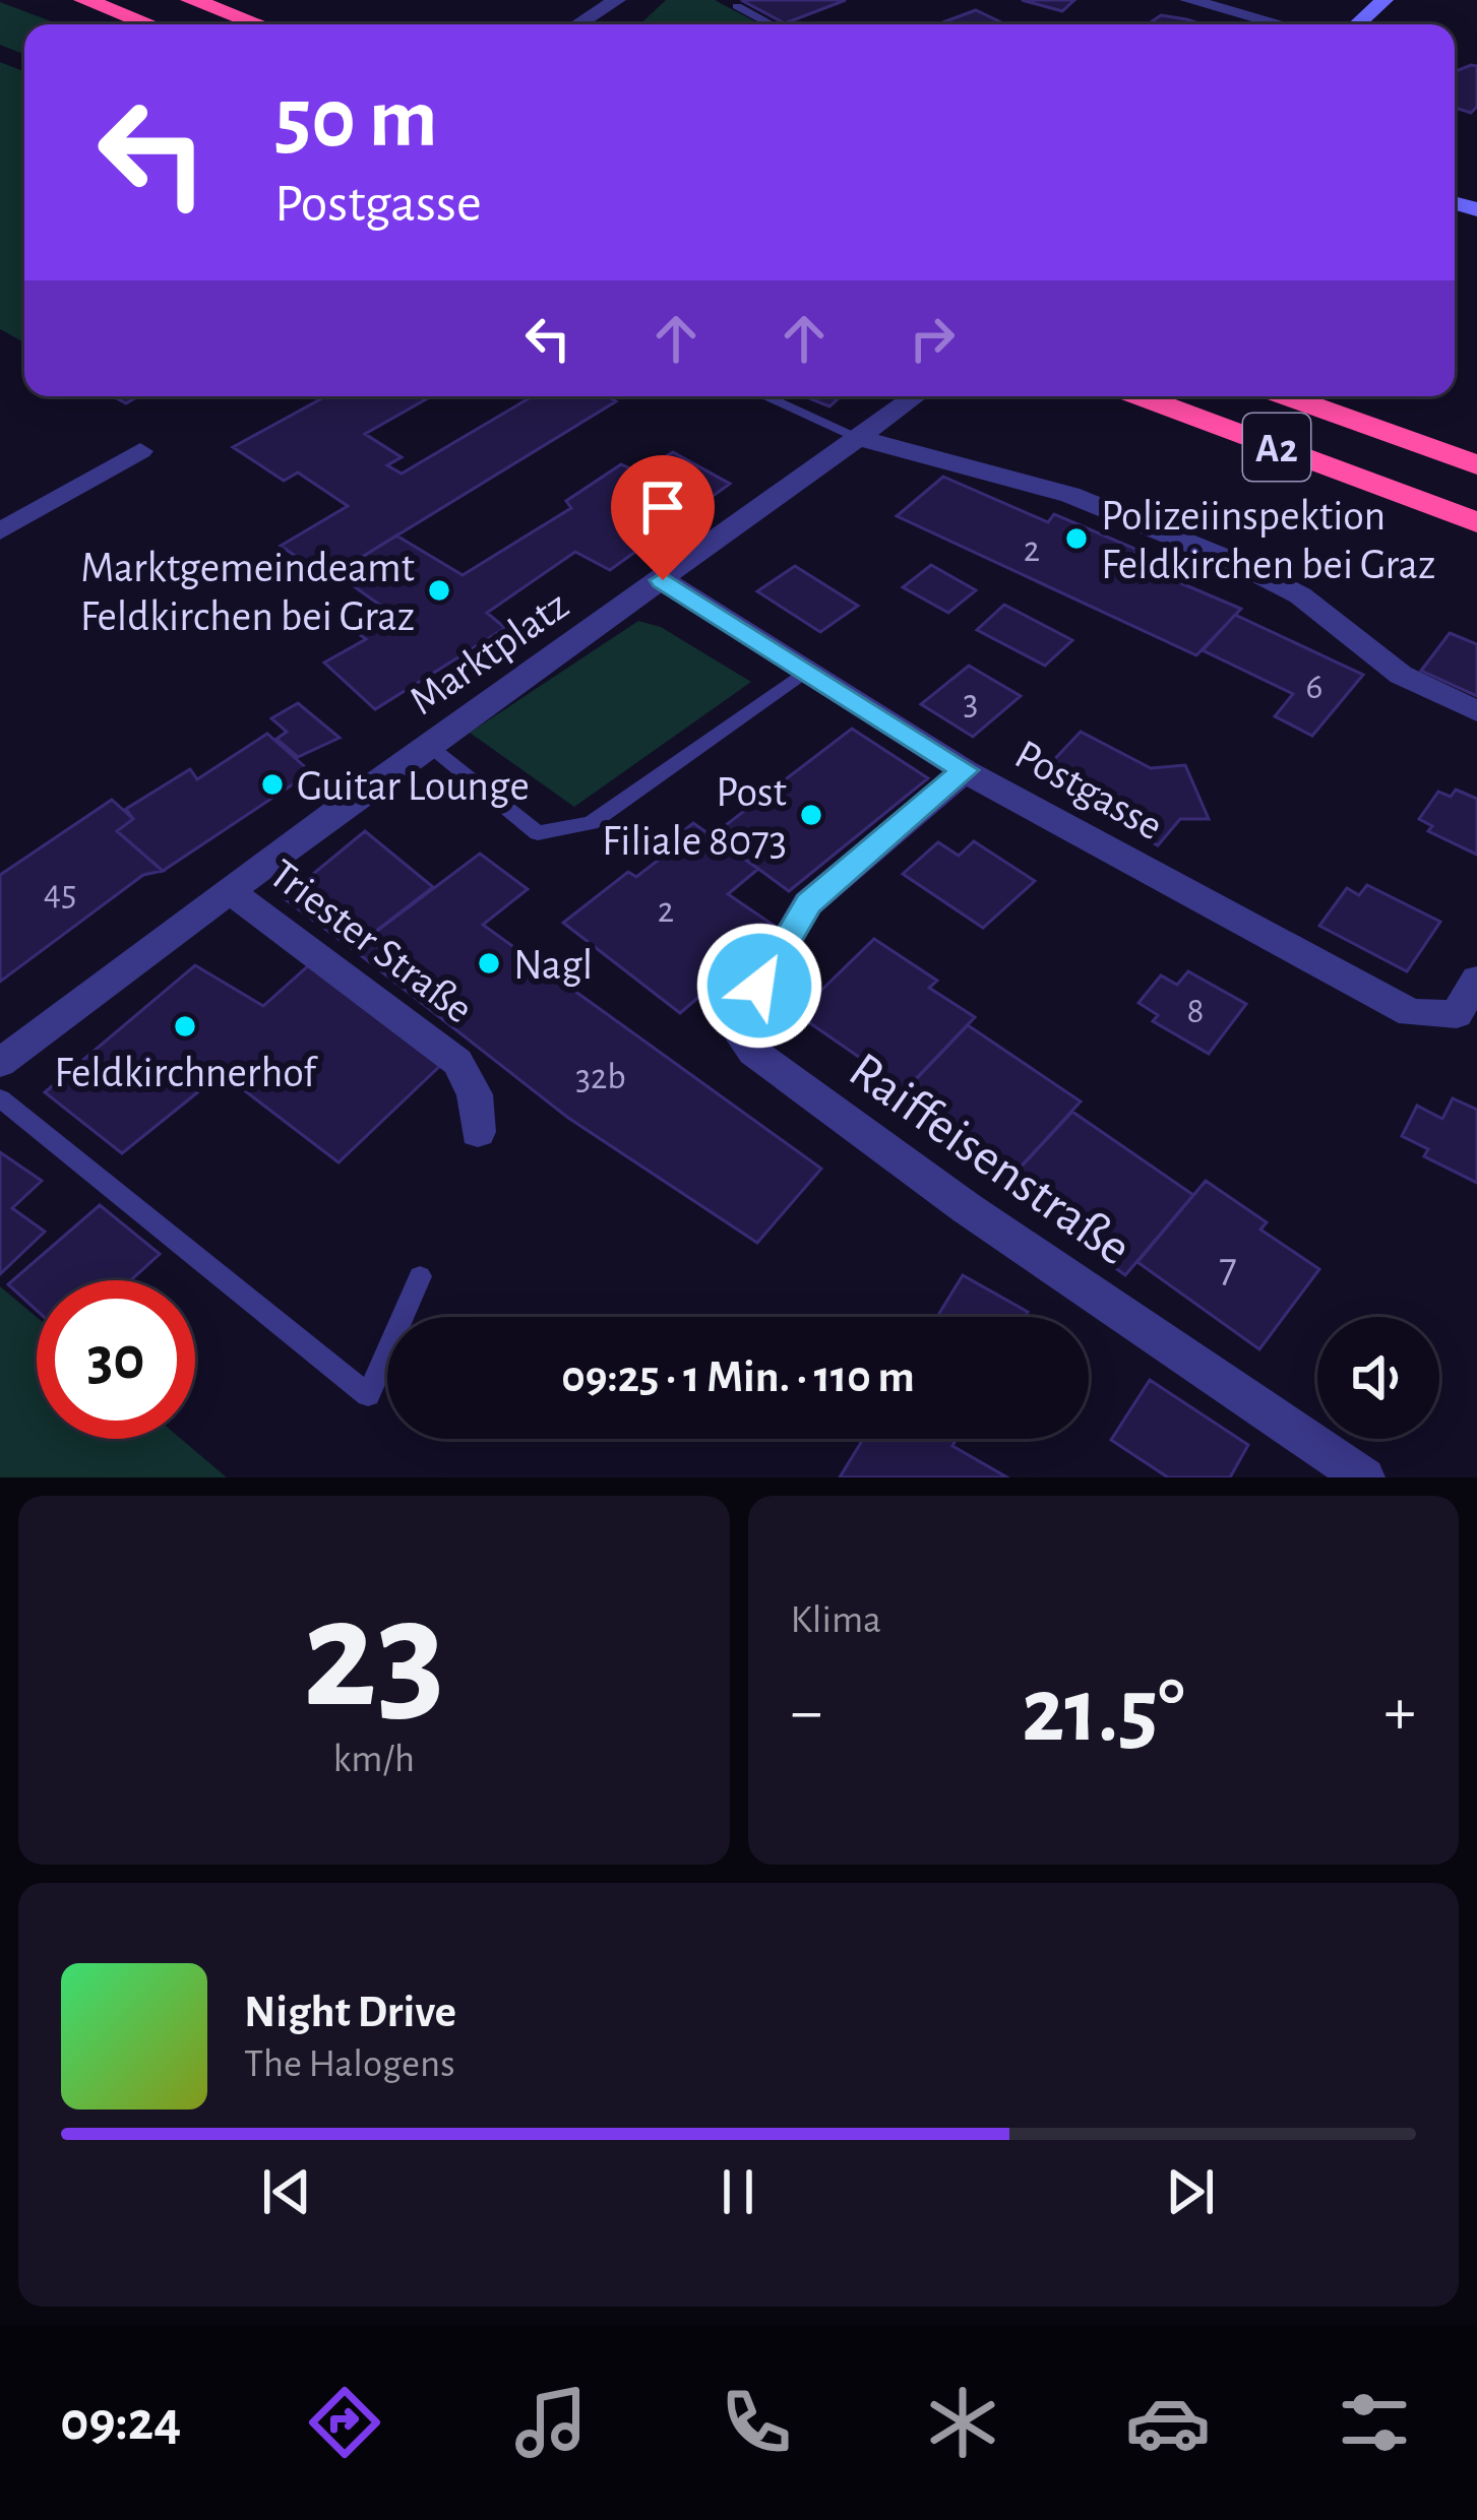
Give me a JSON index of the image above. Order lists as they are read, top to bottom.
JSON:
{
  "streets": {
    "highway": ["A2"],
    "street": [
      "Marktplatz",
      "Postgasse",
      "Triester Straße",
      "Raiffeisenstraße"
    ]
  },
  "crossings": [
    ["Marktplatz", "Postgasse"],
    ["Marktplatz", "Triester Straße"],
    ["Postgasse", "Raiffeisenstraße"]
  ],
  "places": [
    "Polizeiinspektion Feldkirchen bei Graz",
    "Marktgemeindeamt Feldkirchen bei Graz",
    "Guitar Lounge",
    "Post Filiale 8073",
    "Nagl",
    "Feldkirchnerhof"
  ],
  "house_numbers": [
    "2",
    "6",
    "3",
    "45",
    "2",
    "8",
    "32b",
    "7"
  ],
  "page": {
    "turn": ["50 m", "Postgasse"],
    "limit": "30",
    "trip": "09:25 · 1 Min. · 110 m",
    "tile": [
      ["23", "km/h"],
      "Klima"
    ],
    "heat": ["−", "21.5°", "+"],
    "song": ["Night Drive", "The Halogens"],
    "tabs": "09:24"
  }
}
